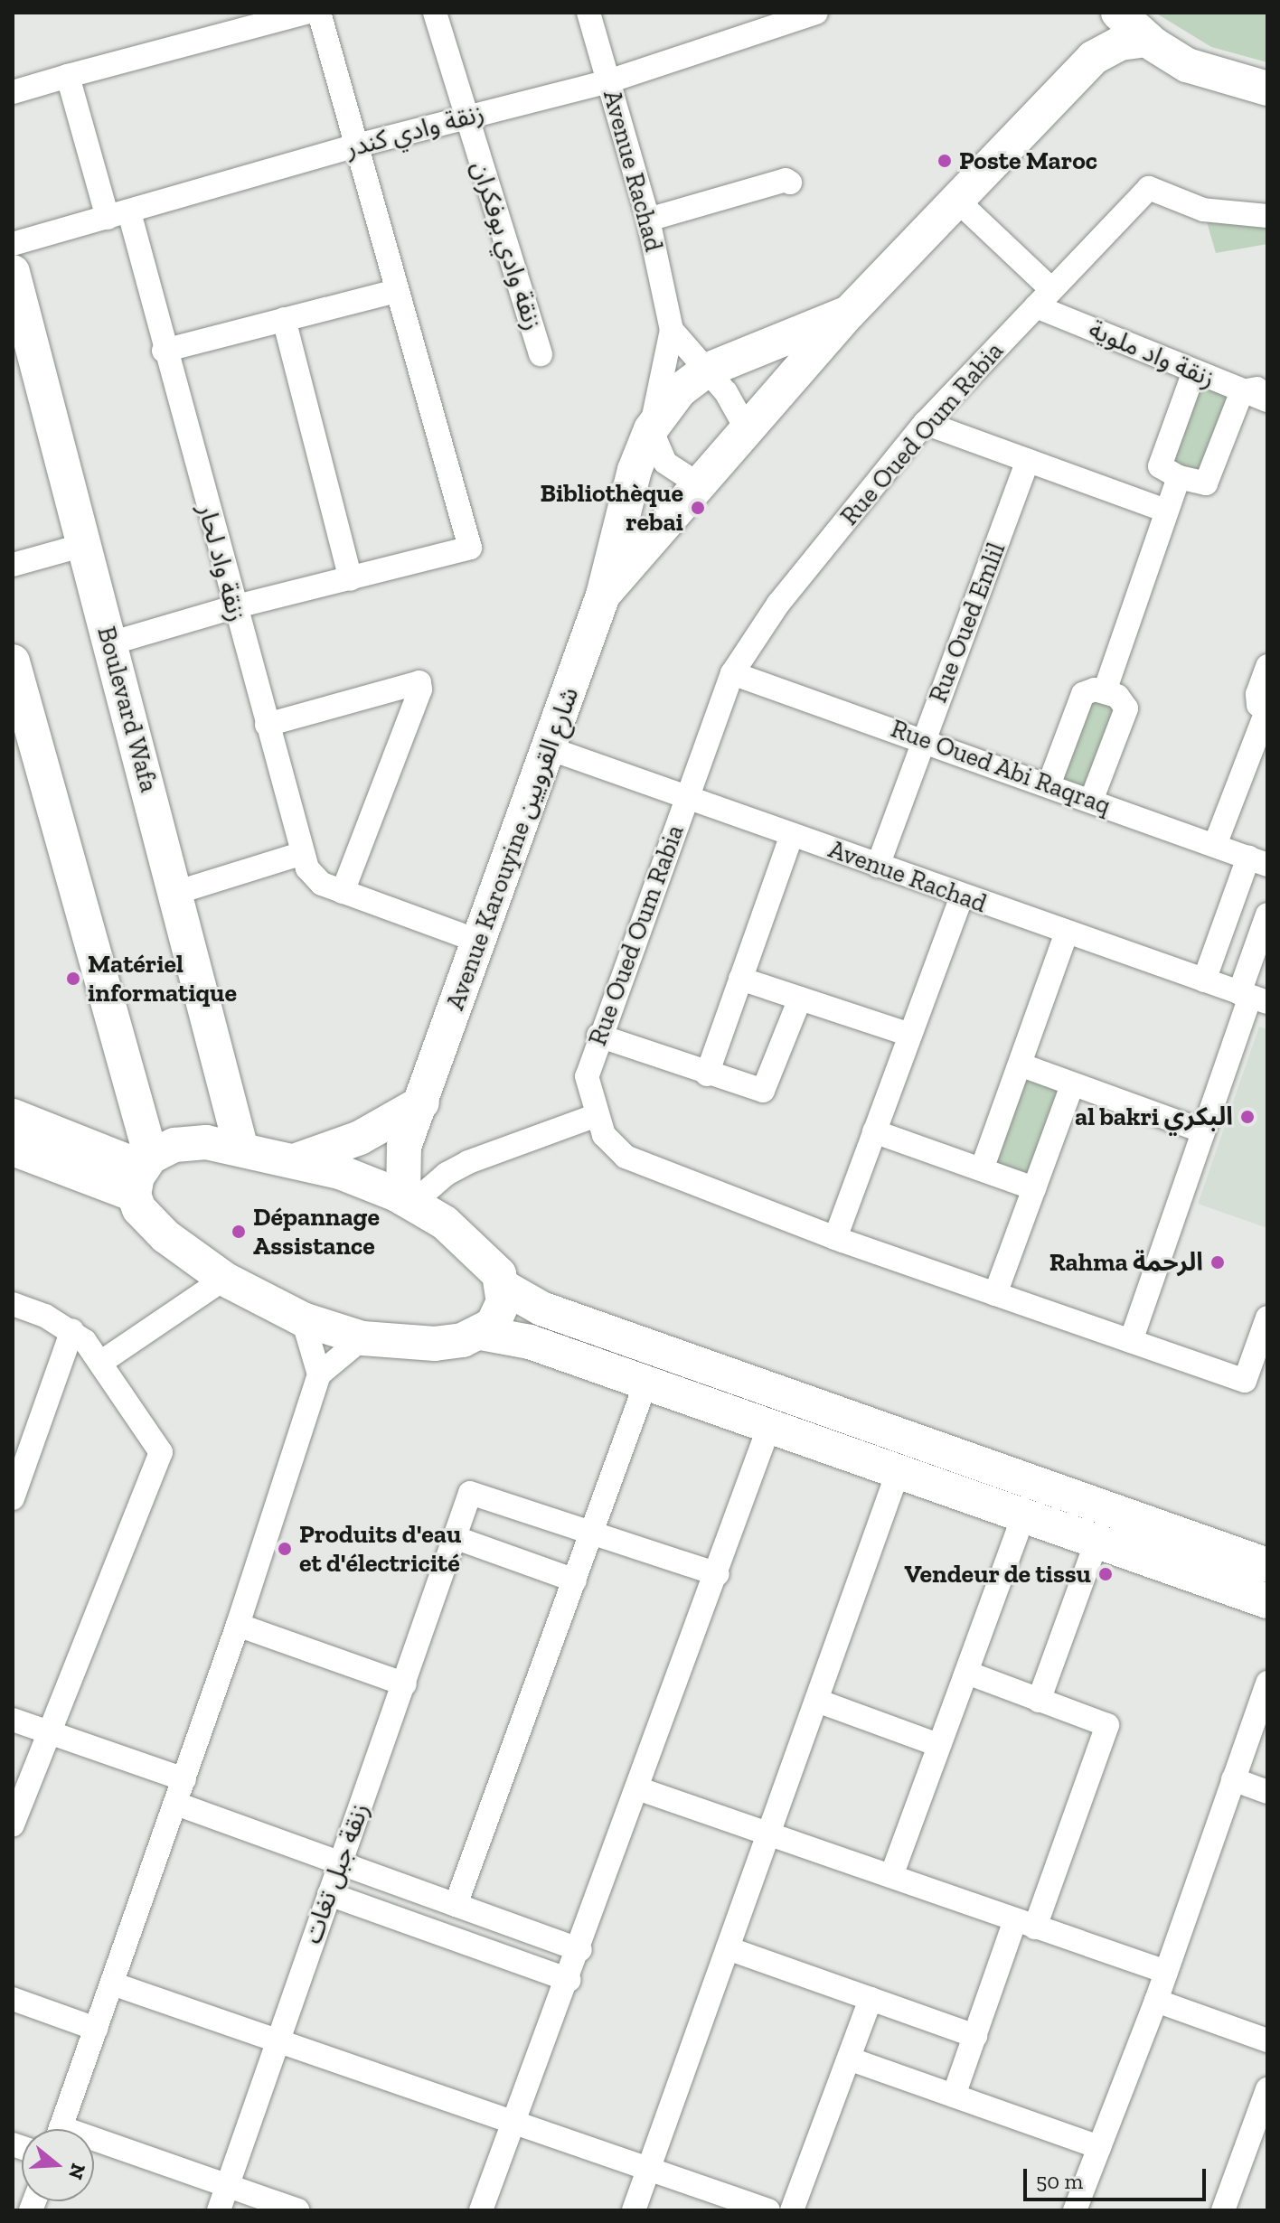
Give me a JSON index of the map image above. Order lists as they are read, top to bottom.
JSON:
{
  "streets": {
    "street": [
      "زنقة وادي كندر",
      "Avenue Rachad",
      "زنقة وادي بوفكران",
      "زنقة واد ملوية",
      "Rue Oued Oum Rabia",
      "زنقة واد لحار",
      "Rue Oued Emlil",
      "Boulevard Wafa",
      "Rue Oued Abi Raqraq",
      "Avenue Karouyine شارع القرويين",
      "زنقة جبل تغات"
    ]
  },
  "crossings": [
    ["زنقة وادي كندر", "Avenue Rachad"],
    ["زنقة وادي كندر", "زنقة وادي بوفكران"],
    ["زنقة وادي كندر", "زنقة واد لحار"],
    ["Avenue Rachad", "Rue Oued Oum Rabia"],
    ["Avenue Rachad", "Rue Oued Emlil"],
    ["Avenue Rachad", "Avenue Karouyine شارع القرويين"],
    ["زنقة واد ملوية", "Rue Oued Oum Rabia"],
    ["Rue Oued Oum Rabia", "Rue Oued Abi Raqraq"],
    ["زنقة واد لحار", "Avenue Karouyine شارع القرويين"],
    ["Rue Oued Emlil", "Rue Oued Abi Raqraq"]
  ],
  "places": [
    "Poste Maroc",
    "Bibliothèque rebai",
    "Matériel informatique",
    "al bakri البكري",
    "Dépannage Assistance",
    "Rahma الرحمة",
    "Produits d'eau et d'électricité",
    "Vendeur de tissu"
  ],
  "scale_bar": "50 m",
  "north": "right"
}
